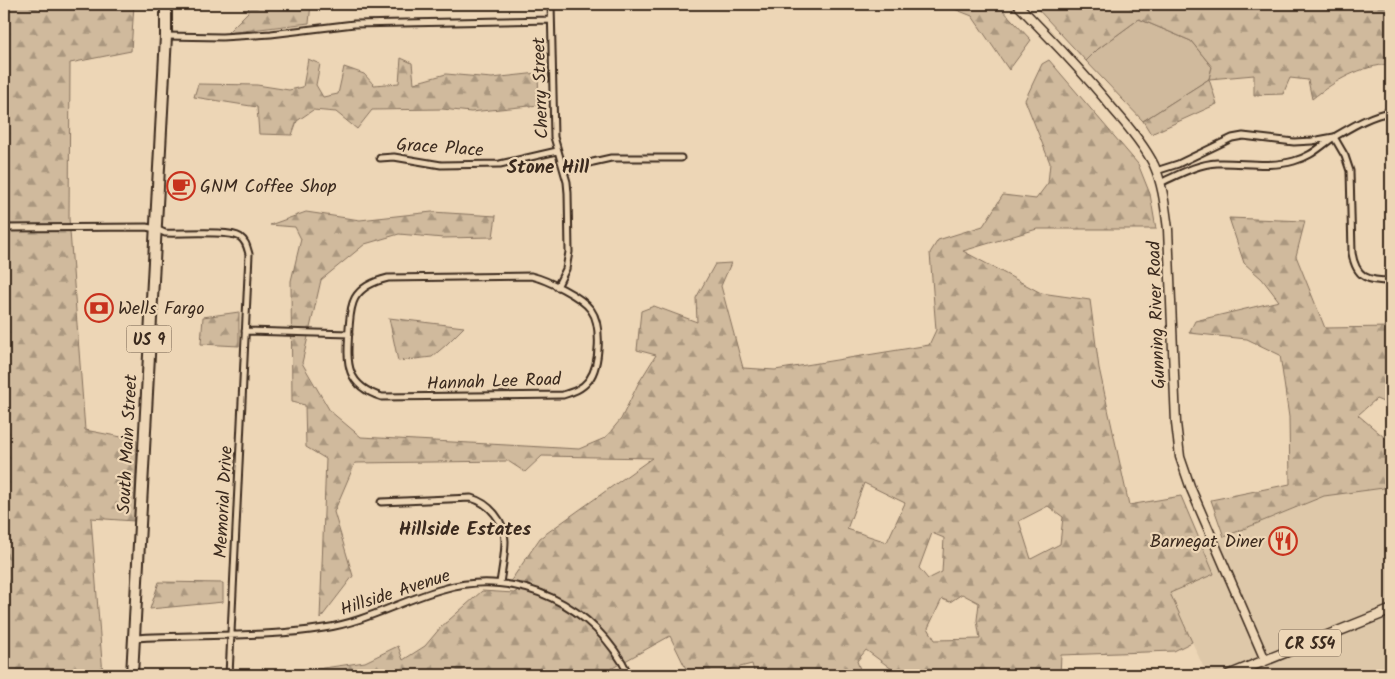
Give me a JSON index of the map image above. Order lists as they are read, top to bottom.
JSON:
{
  "streets": {
    "highway": ["US 9", "South Main Street"],
    "main road": ["CR 554"],
    "street": [
      "Cherry Street",
      "Grace Place",
      "Gunning River Road",
      "Hannah Lee Road",
      "Memorial Drive",
      "Hillside Avenue"
    ]
  },
  "crossings": [
    ["Cherry Street", "Grace Place"],
    ["Cherry Street", "Hannah Lee Road"],
    ["Gunning River Road", "CR 554"],
    ["South Main Street", "Memorial Drive"],
    ["South Main Street", "Hillside Avenue"],
    ["Memorial Drive", "Hillside Avenue"]
  ],
  "districts": ["Stone Hill", "Hillside Estates"],
  "places": {
    "cafe": ["GNM Coffee Shop"],
    "bank": ["Wells Fargo"],
    "restaurant": ["Barnegat Diner"]
  }
}
